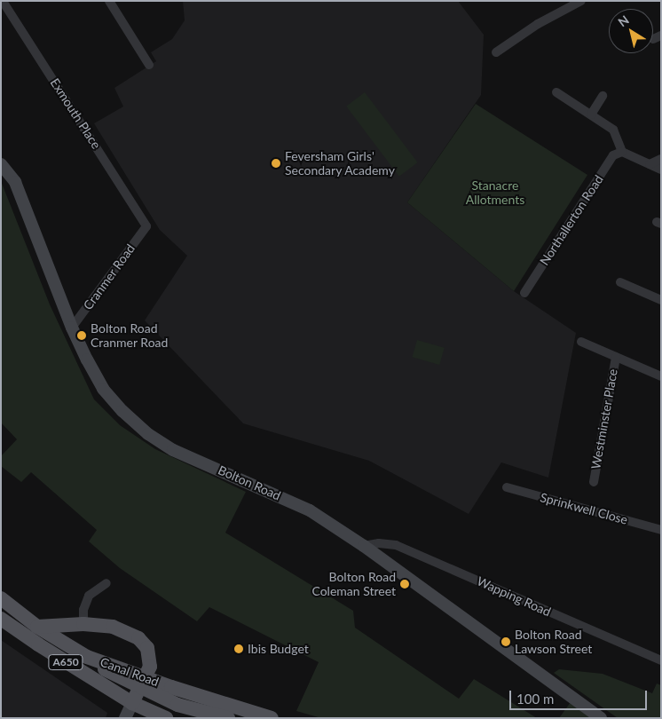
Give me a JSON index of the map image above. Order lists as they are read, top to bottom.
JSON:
{
  "streets": {
    "main road": ["A650", "Canal Road"],
    "street": [
      "Exmouth Place",
      "Northallerton Road",
      "Cranmer Road",
      "Westminster Place",
      "Bolton Road",
      "Sprinkwell Close",
      "Wapping Road"
    ]
  },
  "crossings": [
    ["Exmouth Place", "Cranmer Road"],
    ["Cranmer Road", "Bolton Road"],
    ["Bolton Road", "Wapping Road"],
    ["A650", "Canal Road"]
  ],
  "parks": ["Stanacre Allotments"],
  "places": [
    "Feversham Girls' Secondary Academy",
    "Bolton Road Cranmer Road",
    "Bolton Road Coleman Street",
    "Bolton Road Lawson Street",
    "Ibis Budget"
  ],
  "scale_bar": "100 m",
  "north": "top left"
}
